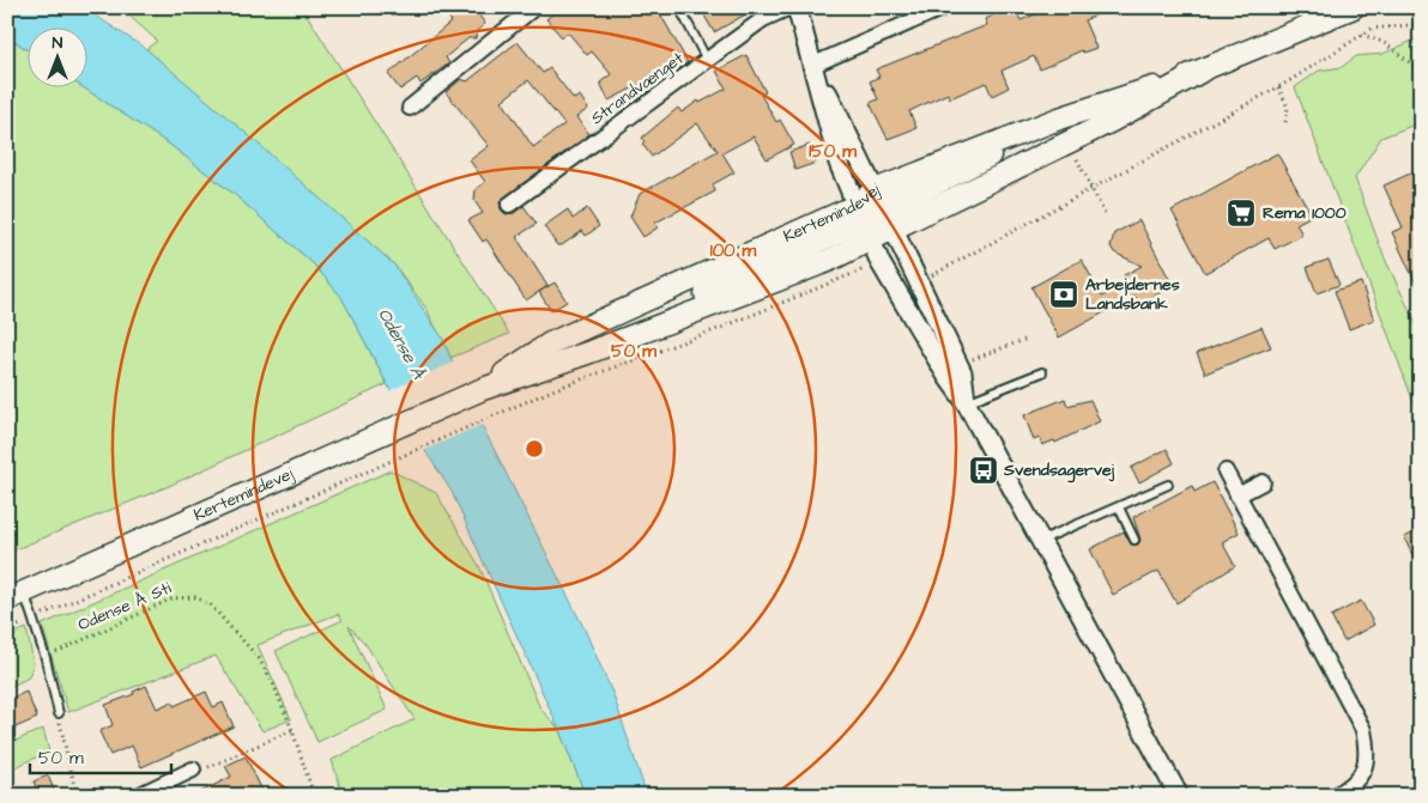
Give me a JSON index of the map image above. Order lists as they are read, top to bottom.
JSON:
{
  "streets": {
    "main road": ["Kertemindevej"],
    "street": ["Strandvænget"],
    "path": ["Odense Å Sti"]
  },
  "water": ["Odense Å"],
  "places": {
    "supermarket": ["Rema 1000"],
    "bank": ["Arbejdernes Landsbank"],
    "bus stop": ["Svendsagervej"]
  },
  "scale_bar": "50 m",
  "north": "top",
  "rings": ["150 m", "100 m", "50 m"]
}
